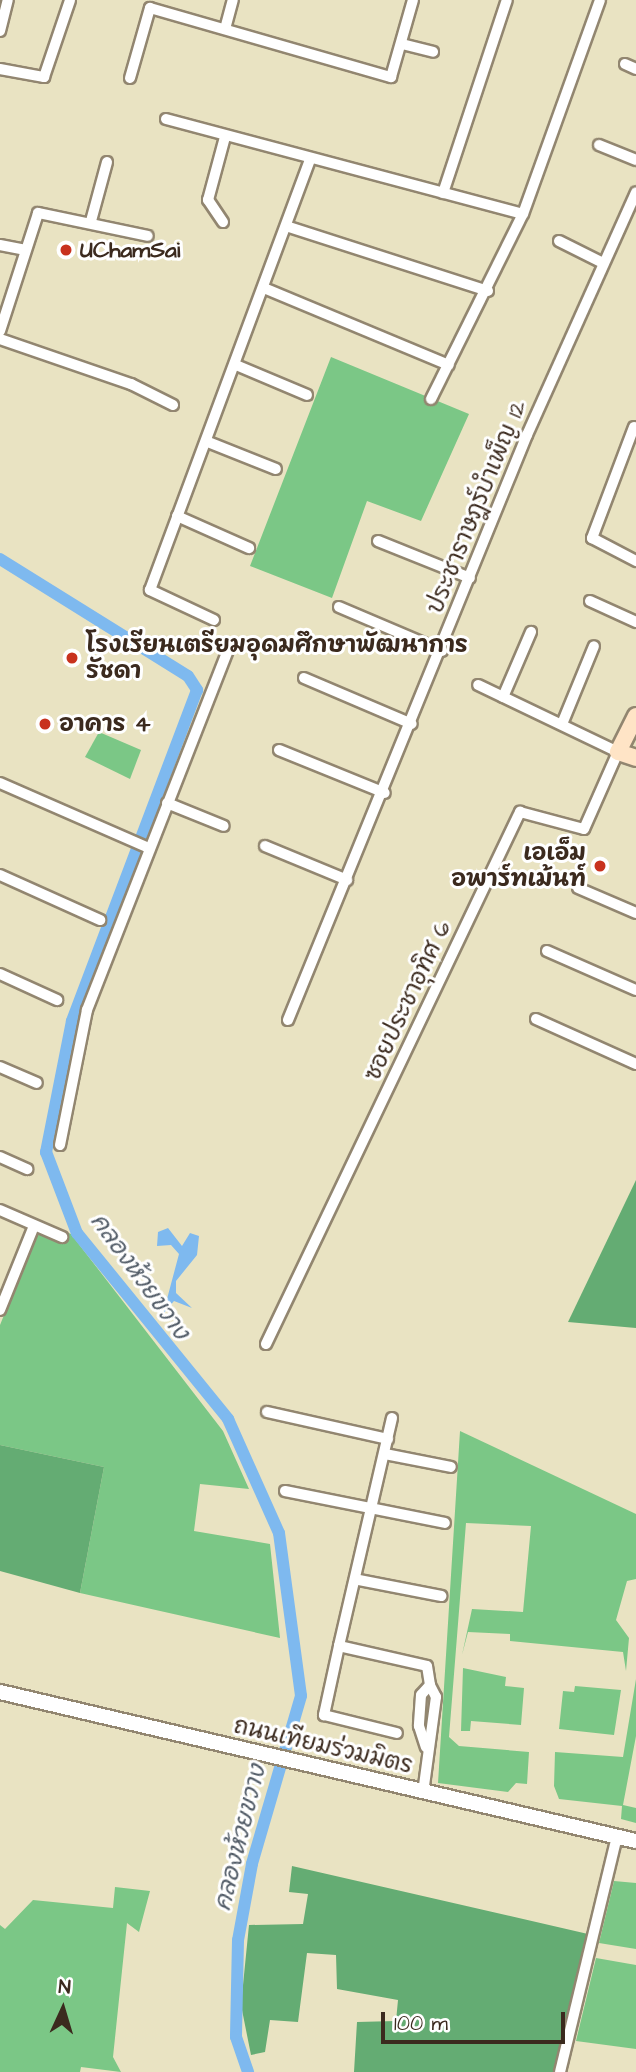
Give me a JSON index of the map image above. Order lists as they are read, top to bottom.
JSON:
{
  "streets": {
    "street": ["ประชาราษฎร์บำเพ็ญ 12", "ซอยประชาอุทิศ 6", "ถนนเทียมร่วมมิตร"]
  },
  "water": ["คลองห้วยขวาง"],
  "places": [
    "UChamSai",
    "โรงเรียนเตรียมอุดมศึกษาพัฒนาการ รัชดา",
    "อาคาร 4",
    "เอเอ็ม อพาร์ทเม้นท์"
  ],
  "scale_bar": "100 m",
  "north": "top"
}
